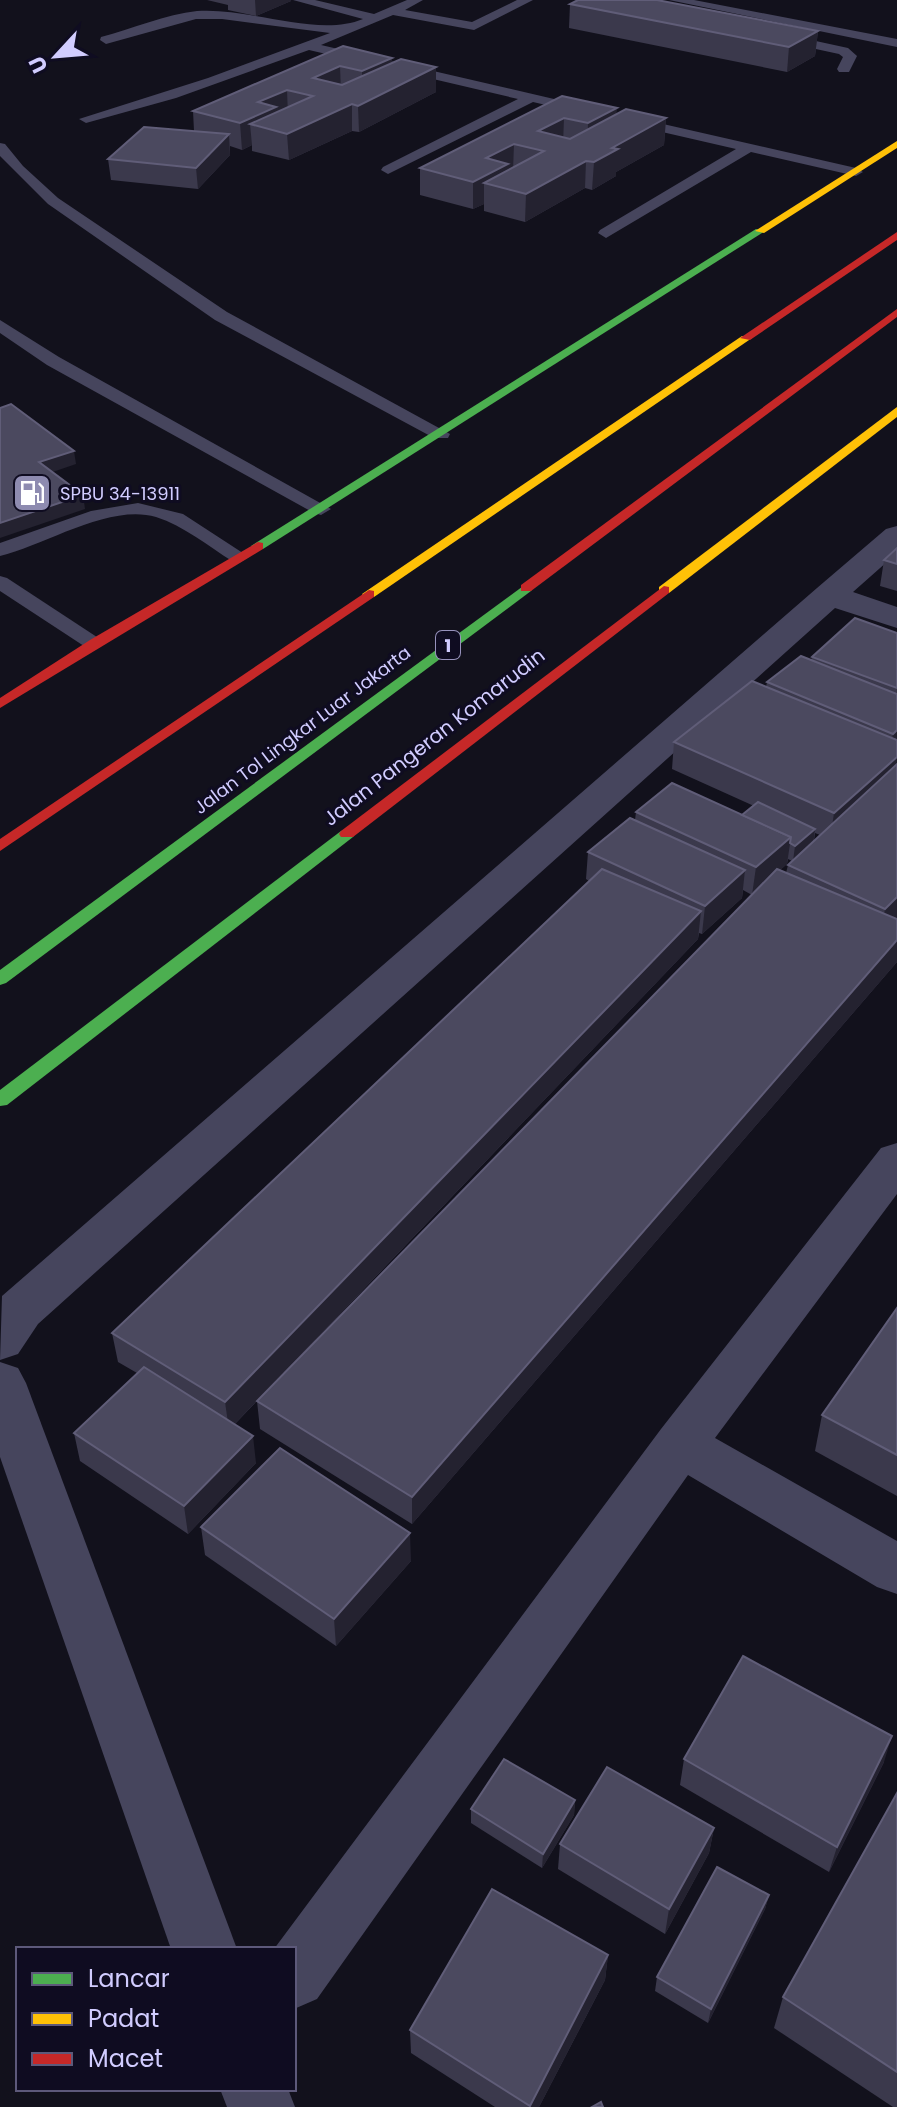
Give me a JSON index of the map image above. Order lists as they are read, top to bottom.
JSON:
{
  "streets": {
    "main road": ["1", "Jalan Tol Lingkar Luar Jakarta", "Jalan Pangeran Komarudin"]
  },
  "places": {
    "fuel station": ["SPBU 34-13911"]
  },
  "legend": ["Lancar", "Padat", "Macet"],
  "north": "bottom left"
}
